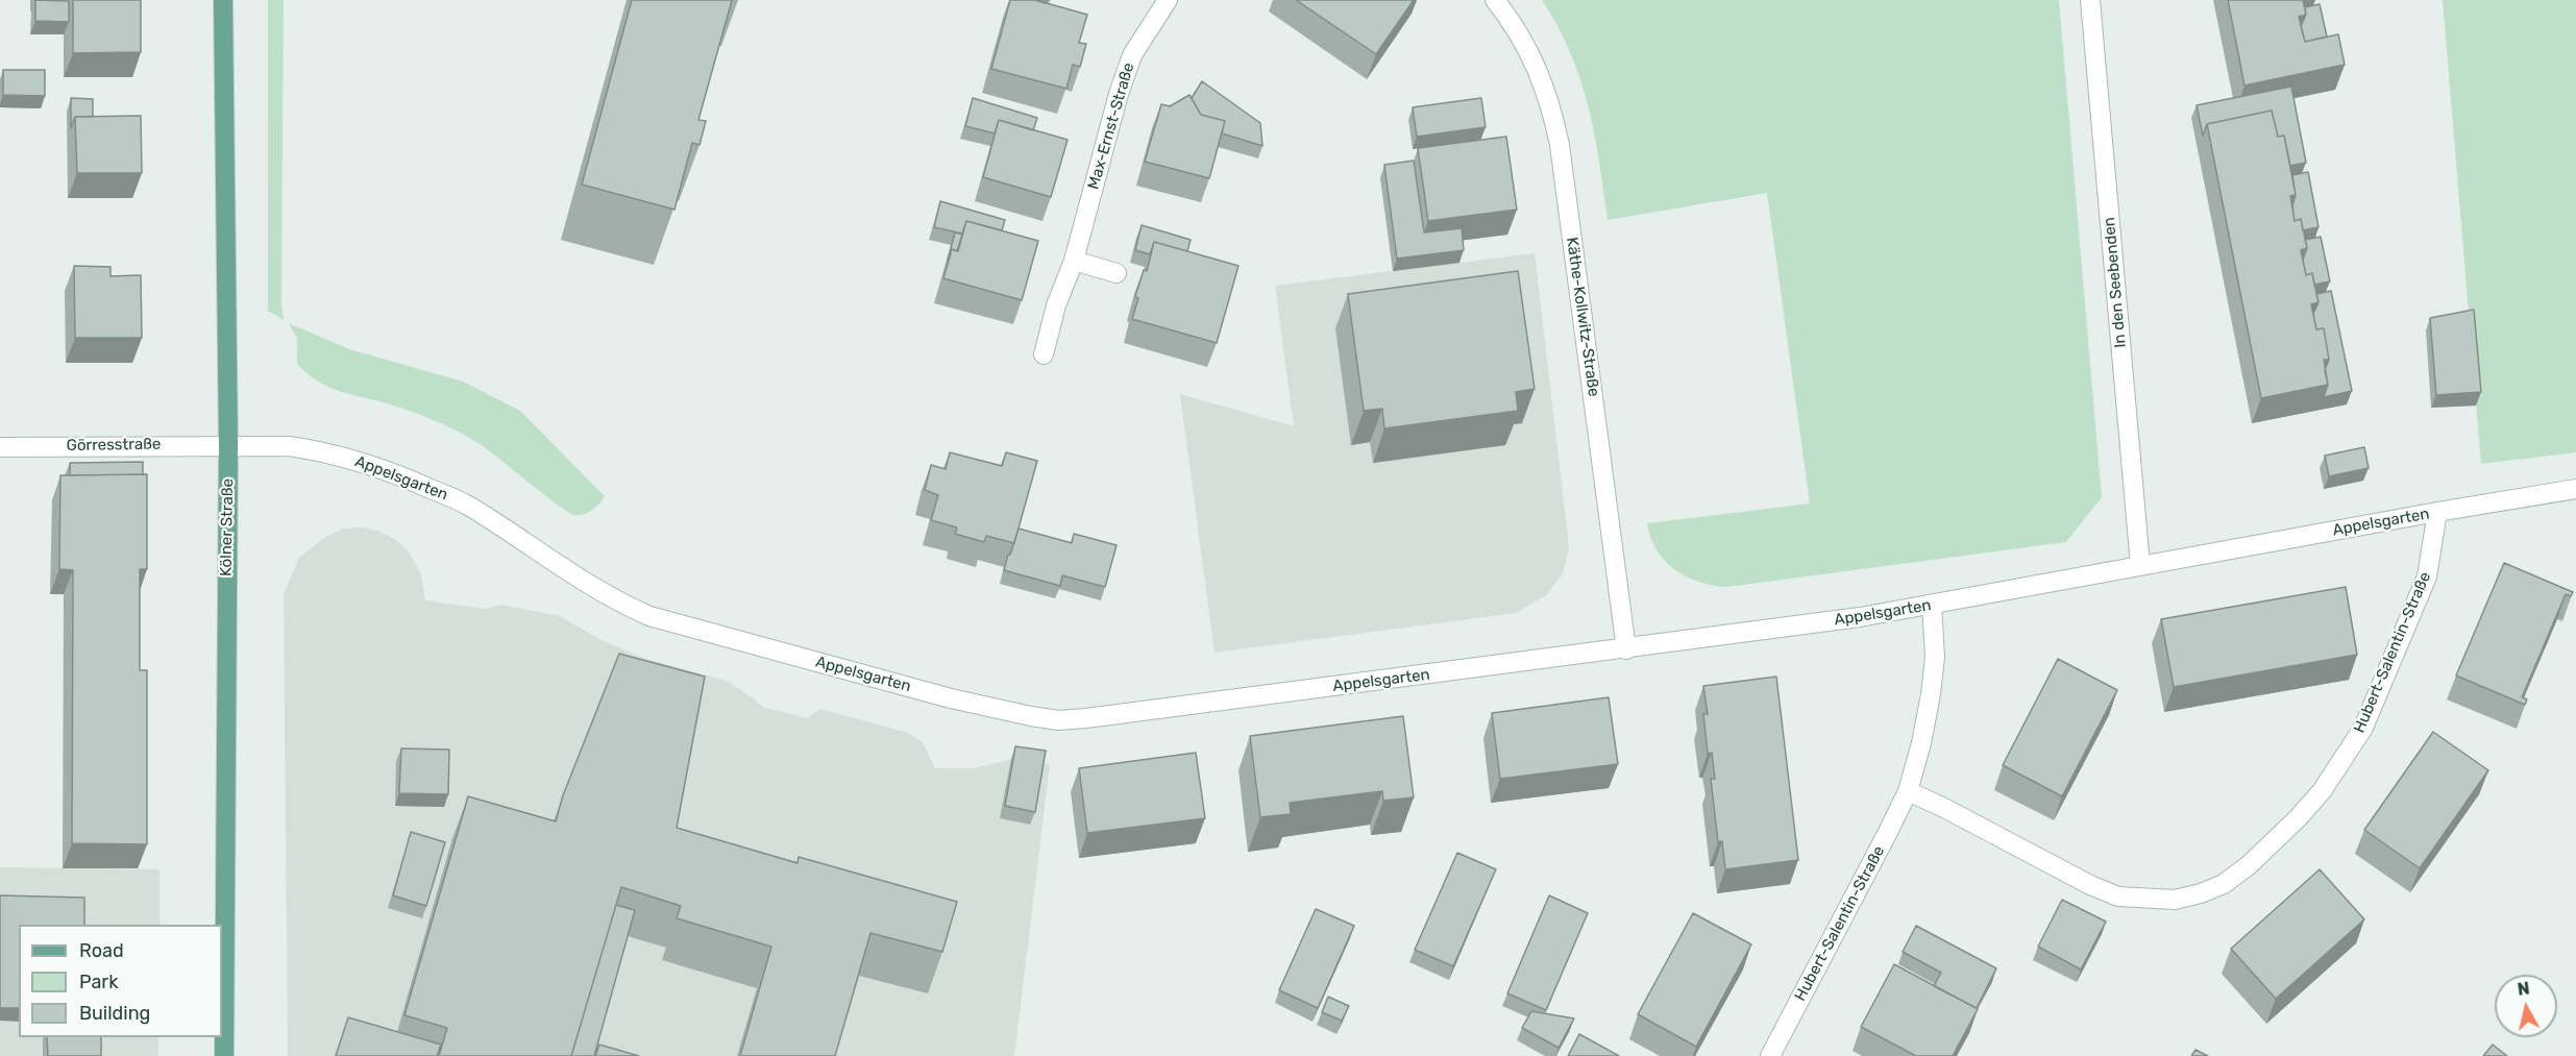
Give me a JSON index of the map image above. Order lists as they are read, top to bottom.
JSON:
{
  "streets": {
    "main road": ["Kölner Straße"],
    "street": [
      "Max-Ernst-Straße",
      "In den Seebenden",
      "Käthe-Kollwitz-Straße",
      "Görresstraße",
      "Appelsgarten",
      "Hubert-Salentin-Straße"
    ]
  },
  "crossings": [
    ["In den Seebenden", "Appelsgarten"],
    ["Käthe-Kollwitz-Straße", "Appelsgarten"],
    ["Görresstraße", "Appelsgarten"],
    ["Görresstraße", "Kölner Straße"],
    ["Appelsgarten", "Kölner Straße"],
    ["Appelsgarten", "Hubert-Salentin-Straße"]
  ],
  "legend": ["Road", "Park", "Building"],
  "north": "top"
}
